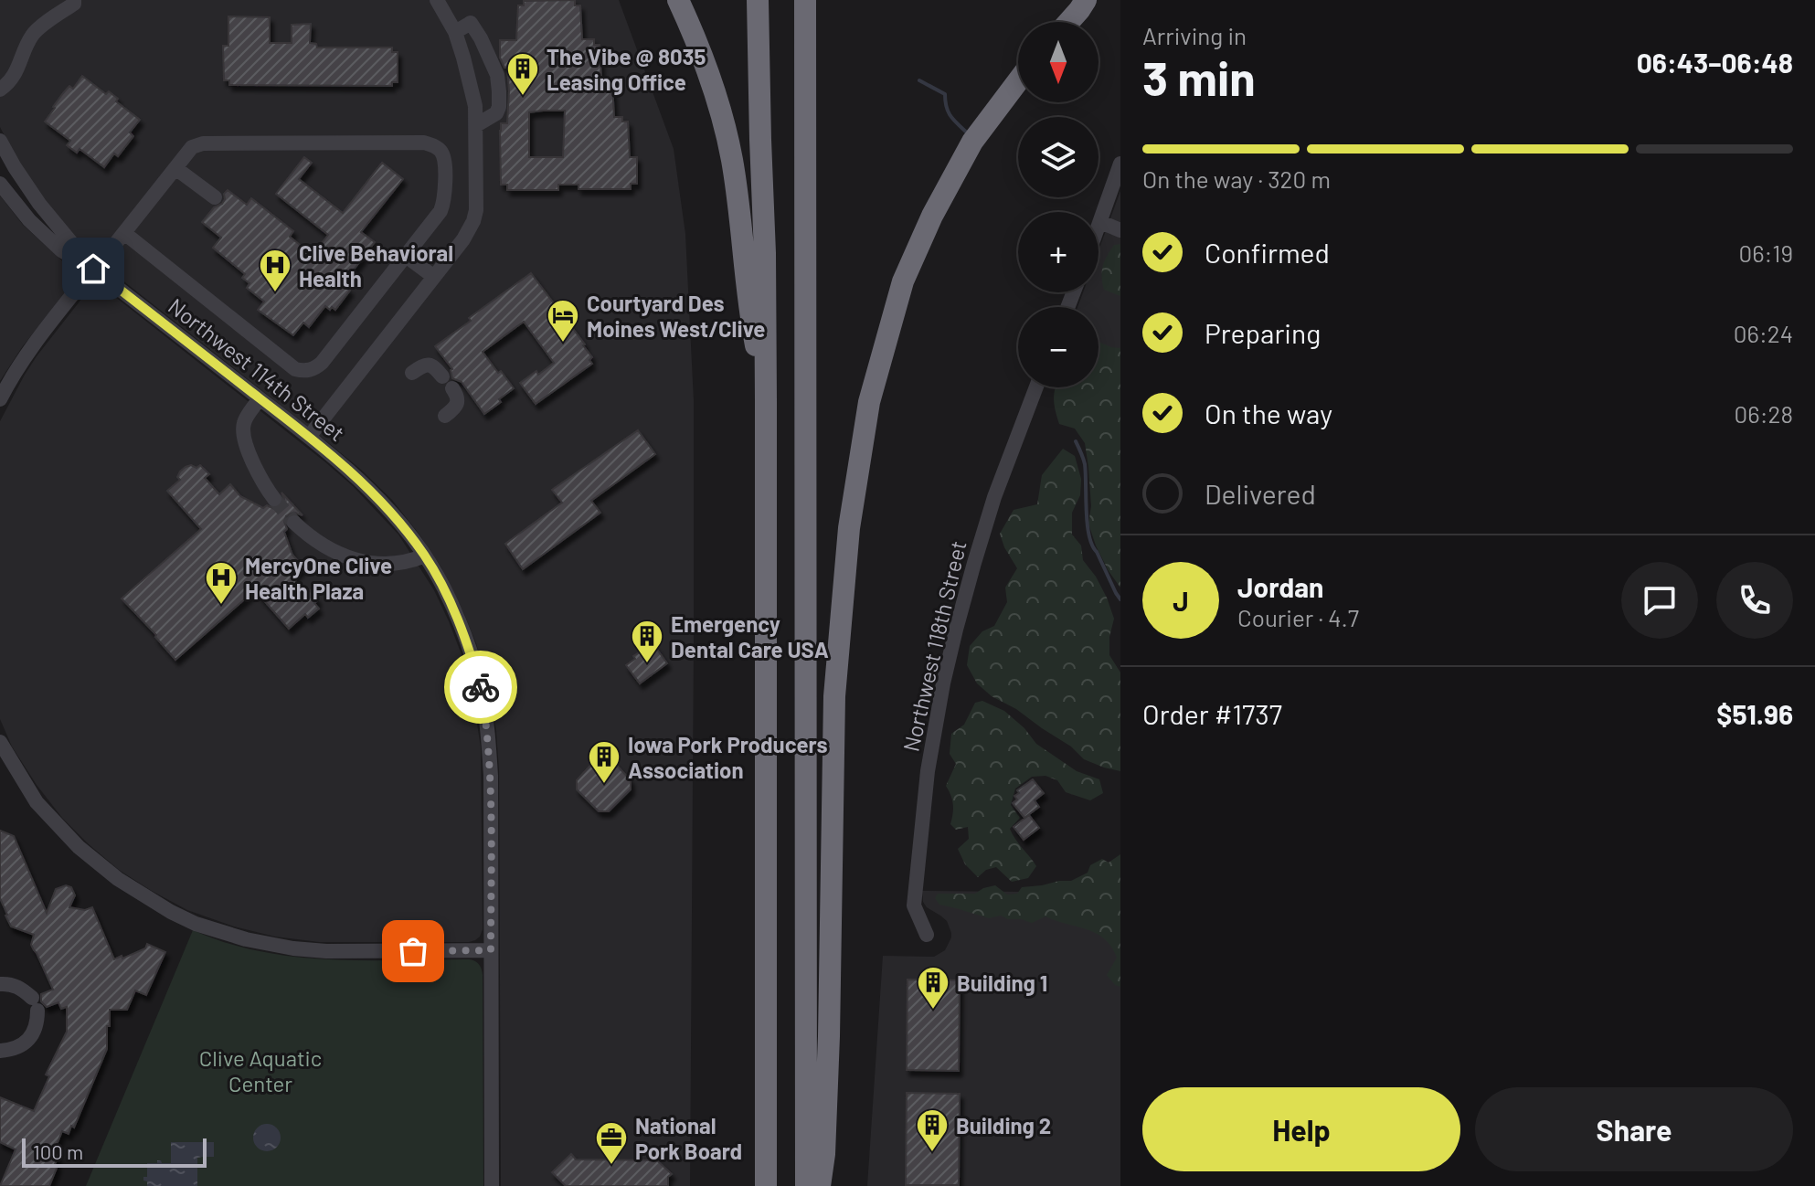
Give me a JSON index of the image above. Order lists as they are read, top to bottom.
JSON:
{
  "streets": {
    "street": ["Northwest 114th Street", "Northwest 118th Street"]
  },
  "parks": ["Clive Aquatic Center"],
  "places": {
    "building": [
      "The Vibe @ 8035 Leasing Office",
      "Emergency Dental Care USA",
      "Iowa Pork Producers Association",
      "Building 1",
      "Building 2"
    ],
    "hospital": ["Clive Behavioral Health", "MercyOne Clive Health Plaza"],
    "hotel": ["Courtyard Des Moines West/Clive"],
    "office": ["National Pork Board"]
  },
  "scale_bar": "100 m",
  "north": "bottom",
  "page": {
    "heading": ["3 min", "Arriving in", "06:43–06:48"],
    "panel": [
      "Jordan",
      "Courier · 4.7",
      "Order #1737",
      "$51.96"
    ],
    "map_buttons": ["+", "−"],
    "bar": "On the way · 320 m",
    "list": [
      ["Confirmed", "06:19"],
      ["Preparing", "06:24"],
      ["On the way", "06:28"],
      "Delivered"
    ],
    "round": "J",
    "buttons": ["Help", "Share"],
    "scale": "100 m"
  }
}
